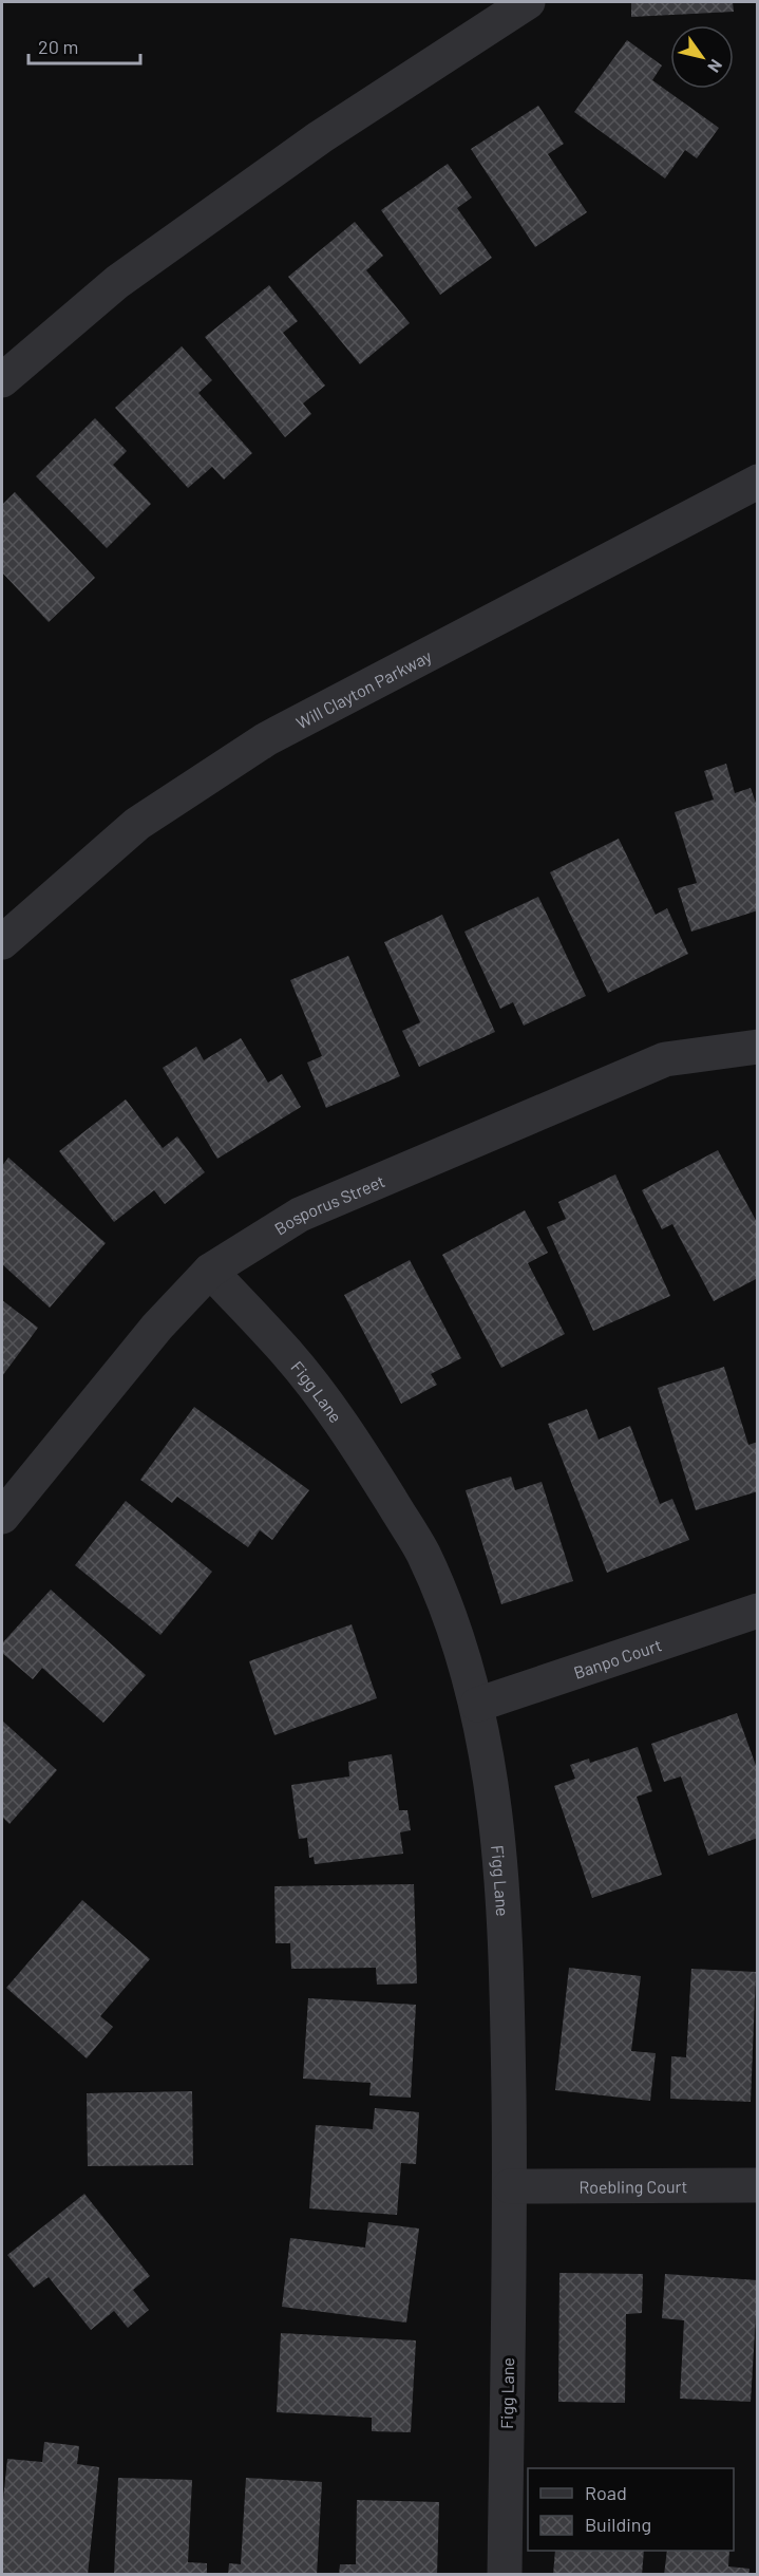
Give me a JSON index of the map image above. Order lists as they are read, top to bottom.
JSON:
{
  "streets": {
    "street": [
      "Will Clayton Parkway",
      "Bosporus Street",
      "Figg Lane",
      "Banpo Court",
      "Roebling Court"
    ]
  },
  "crossings": [
    ["Bosporus Street", "Figg Lane"],
    ["Figg Lane", "Banpo Court"],
    ["Figg Lane", "Roebling Court"]
  ],
  "legend": ["Road", "Building"],
  "scale_bar": "20 m",
  "north": "bottom right"
}
